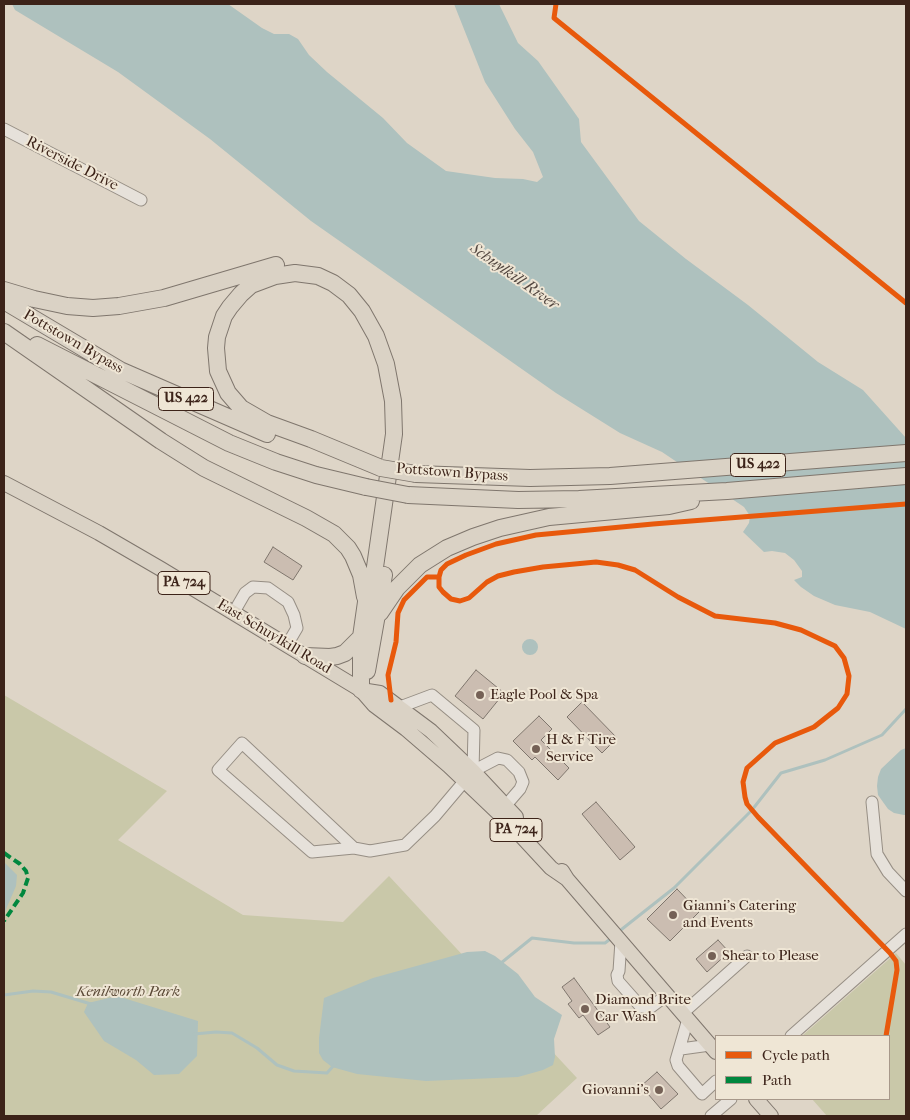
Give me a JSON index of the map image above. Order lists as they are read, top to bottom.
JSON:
{
  "streets": {
    "highway": ["Pottstown Bypass", "US 422"],
    "main road": ["PA 724", "East Schuylkill Road"],
    "street": ["Riverside Drive"]
  },
  "crossings": [
    ["Pottstown Bypass", "US 422"]
  ],
  "water": ["Schuylkill River"],
  "parks": ["Kenilworth Park"],
  "places": [
    "Eagle Pool & Spa",
    "H & F Tire Service",
    "Gianni’s Catering and Events",
    "Shear to Please",
    "Diamond Brite Car Wash",
    "Giovanni’s"
  ],
  "legend": ["Cycle path", "Path"]
}
